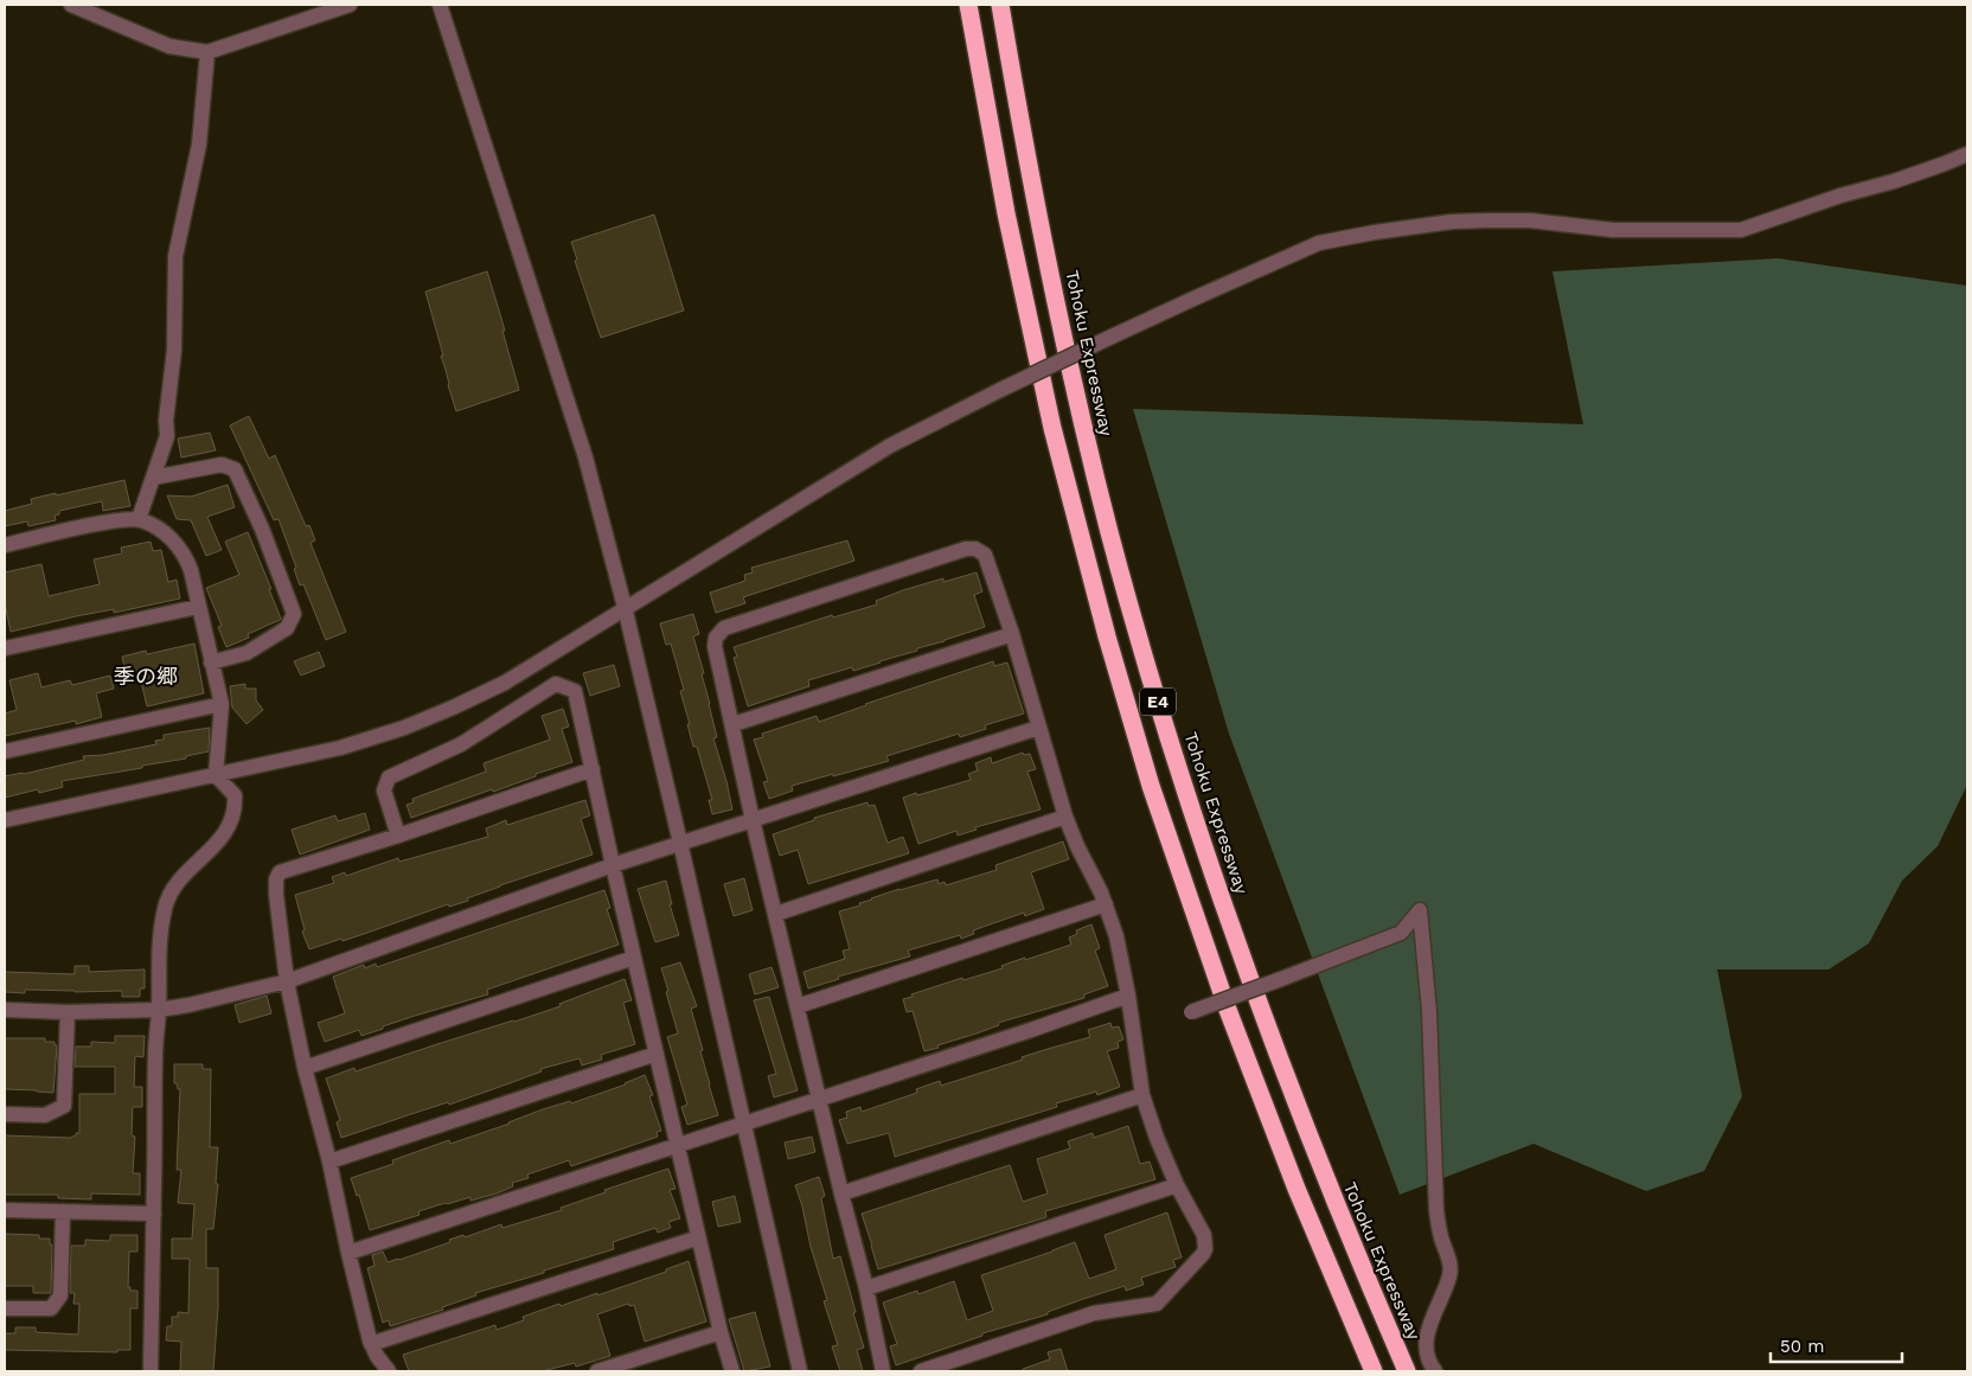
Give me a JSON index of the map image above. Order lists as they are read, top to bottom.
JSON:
{
  "streets": {
    "highway": ["Tohoku Expressway", "E4"]
  },
  "districts": ["季の郷"],
  "scale_bar": "50 m"
}
